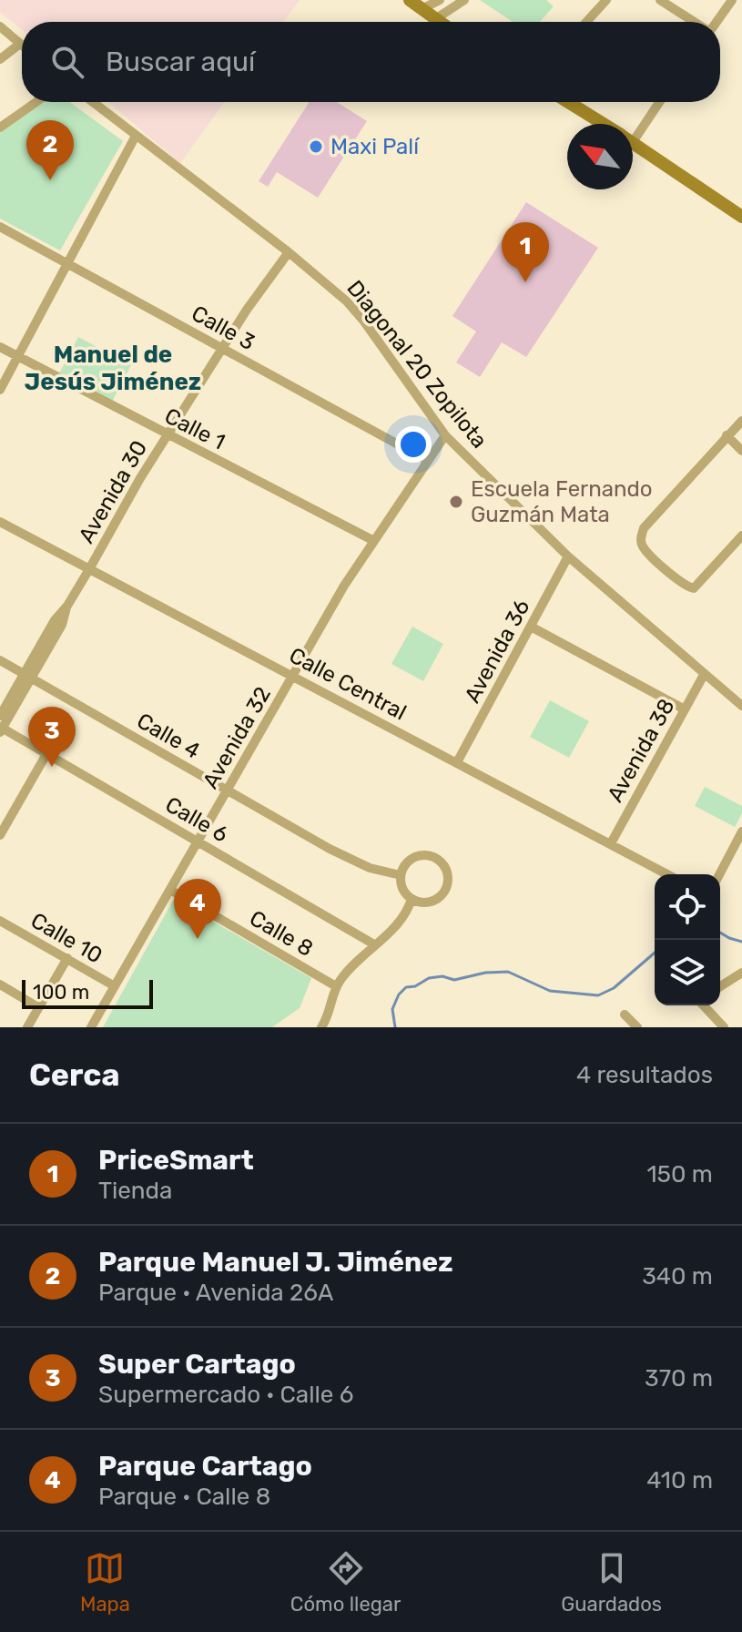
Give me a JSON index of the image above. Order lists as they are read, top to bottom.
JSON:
{
  "streets": {
    "street": [
      "Calle 3",
      "Diagonal 20 Zopilota",
      "Calle 1",
      "Avenida 30",
      "Avenida 36",
      "Calle Central",
      "Calle 4",
      "Avenida 32",
      "Avenida 38",
      "Calle 6",
      "Calle 8",
      "Calle 10"
    ]
  },
  "crossings": [
    ["Calle 3", "Avenida 30"],
    ["Calle 3", "Avenida 32"],
    ["Diagonal 20 Zopilota", "Avenida 30"],
    ["Diagonal 20 Zopilota", "Avenida 36"],
    ["Diagonal 20 Zopilota", "Avenida 32"],
    ["Diagonal 20 Zopilota", "Avenida 38"],
    ["Calle 1", "Avenida 30"],
    ["Calle 1", "Avenida 32"],
    ["Avenida 30", "Calle Central"],
    ["Avenida 30", "Calle 4"],
    ["Avenida 30", "Calle 6"],
    ["Avenida 36", "Calle Central"],
    ["Calle Central", "Avenida 32"],
    ["Calle Central", "Avenida 38"],
    ["Calle 4", "Avenida 32"],
    ["Avenida 32", "Calle 6"],
    ["Avenida 32", "Calle 8"],
    ["Avenida 32", "Calle 10"]
  ],
  "districts": ["Manuel de Jesús Jiménez"],
  "places": ["Maxi Palí", "Escuela Fernando Guzmán Mata"],
  "scale_bar": "100 m",
  "north": "top left",
  "page": {
    "search": "Buscar aquí",
    "pins": [
      "2",
      "1",
      "3",
      "4"
    ],
    "scale": "100 m",
    "heading": ["Cerca", "4 resultados"],
    "list": [
      {
        "mark": "1",
        "name": "PriceSmart",
        "note": "Tienda",
        "value": "150 m"
      },
      {
        "mark": "2",
        "name": "Parque Manuel J. Jiménez",
        "note": "Parque · Avenida 26A",
        "value": "340 m"
      },
      {
        "mark": "3",
        "name": "Super Cartago",
        "note": "Supermercado · Calle 6",
        "value": "370 m"
      },
      {
        "mark": "4",
        "name": "Parque Cartago",
        "note": "Parque · Calle 8",
        "value": "410 m"
      }
    ],
    "nav": ["Mapa", "Cómo llegar", "Guardados"]
  }
}
